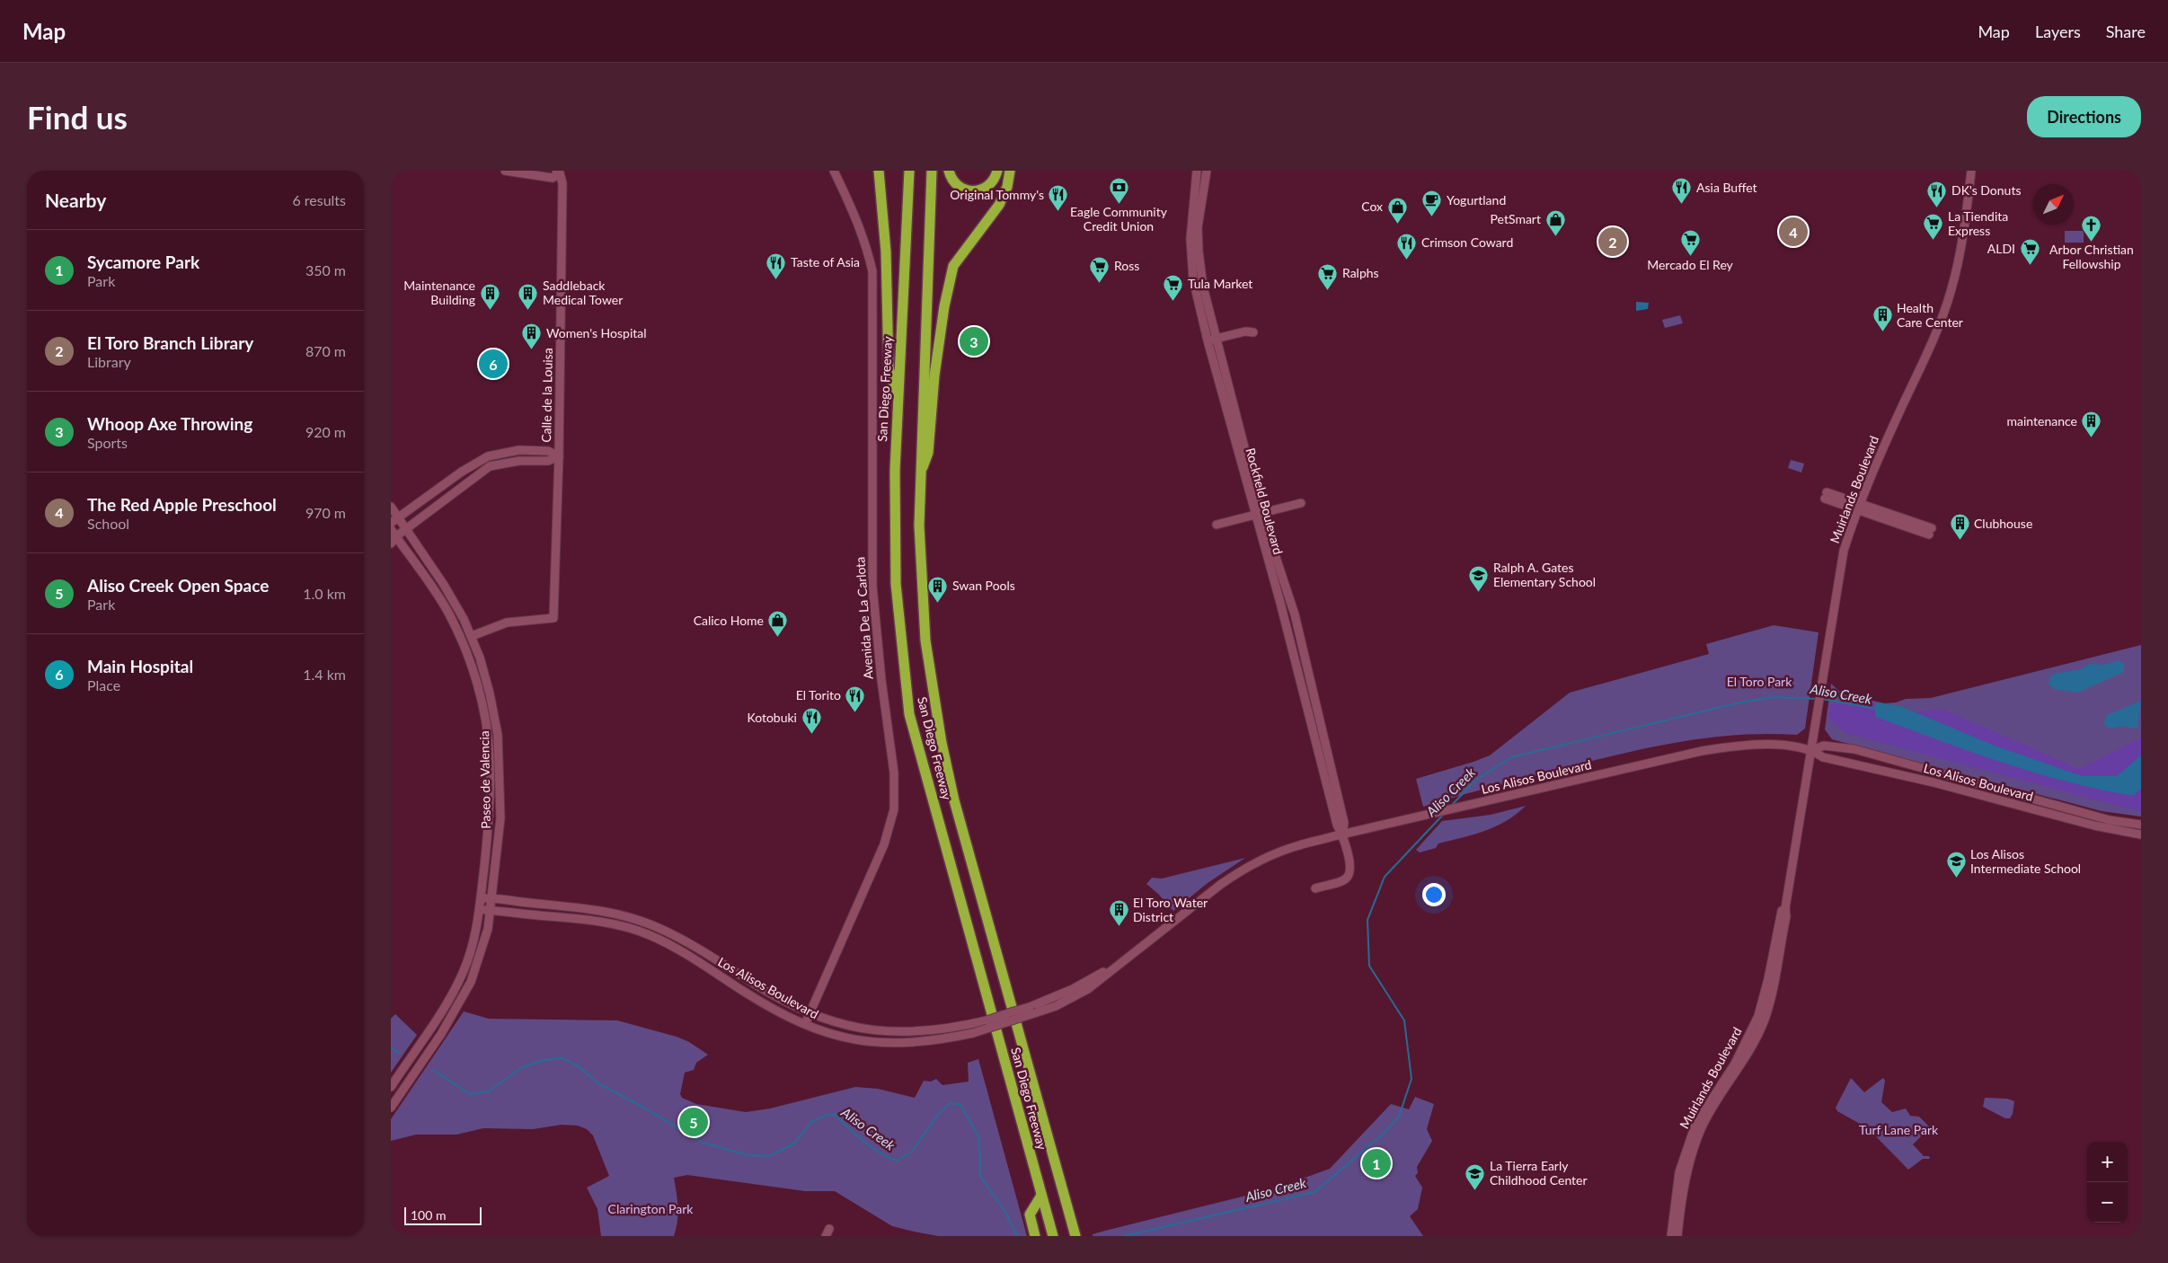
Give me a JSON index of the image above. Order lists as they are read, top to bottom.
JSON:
{
  "streets": {
    "highway": ["San Diego Freeway"],
    "main road": [
      "Calle de la Louisa",
      "Muirlands Boulevard",
      "Rockfield Boulevard",
      "Avenida De La Carlota",
      "Los Alisos Boulevard",
      "Paseo de Valencia"
    ]
  },
  "crossings": [
    ["Calle de la Louisa", "Paseo de Valencia"],
    ["Muirlands Boulevard", "Los Alisos Boulevard"],
    ["Rockfield Boulevard", "Los Alisos Boulevard"],
    ["Avenida De La Carlota", "Los Alisos Boulevard"],
    ["Los Alisos Boulevard", "Paseo de Valencia"]
  ],
  "water": ["Aliso Creek"],
  "parks": ["El Toro Park", "Turf Lane Park", "Clarington Park"],
  "places": {
    "bank": ["Eagle Community Credit Union"],
    "restaurant": [
      "Asia Buffet",
      "DK's Donuts",
      "Original Tommy's",
      "Crimson Coward",
      "Taste of Asia",
      "El Torito",
      "Kotobuki"
    ],
    "cafe": ["Yogurtland"],
    "shop": ["Cox", "PetSmart", "Calico Home"],
    "supermarket": [
      "La Tiendita Express",
      "Mercado El Rey",
      "ALDI",
      "Ross",
      "Ralphs",
      "Tula Market"
    ],
    "church": ["Arbor Christian Fellowship"],
    "building": [
      "Maintenance Building",
      "Saddleback Medical Tower",
      "Health Care Center",
      "Women's Hospital",
      "maintenance",
      "Clubhouse",
      "Swan Pools",
      "El Toro Water District"
    ],
    "school or university": ["Ralph A. Gates Elementary School", "Los Alisos Intermediate School", "La Tierra Early Childhood Center"]
  },
  "scale_bar": "100 m",
  "north": "top right",
  "page": {
    "header": "Map",
    "nav": ["Map", "Layers", "Share"],
    "buttons": "Directions",
    "title": "Find us",
    "heading": ["Nearby", "6 results"],
    "pins": [
      "4",
      "2",
      "3",
      "6",
      "5",
      "1"
    ],
    "list": [
      {
        "mark": "1",
        "name": "Sycamore Park",
        "note": "Park",
        "value": "350 m"
      },
      {
        "mark": "2",
        "name": "El Toro Branch Library",
        "note": "Library",
        "value": "870 m"
      },
      {
        "mark": "3",
        "name": "Whoop Axe Throwing",
        "note": "Sports",
        "value": "920 m"
      },
      {
        "mark": "4",
        "name": "The Red Apple Preschool",
        "note": "School",
        "value": "970 m"
      },
      {
        "mark": "5",
        "name": "Aliso Creek Open Space",
        "note": "Park",
        "value": "1.0 km"
      },
      {
        "mark": "6",
        "name": "Main Hospital",
        "note": "Place",
        "value": "1.4 km"
      }
    ],
    "map_buttons": ["+", "−"],
    "scale": "100 m"
  }
}
